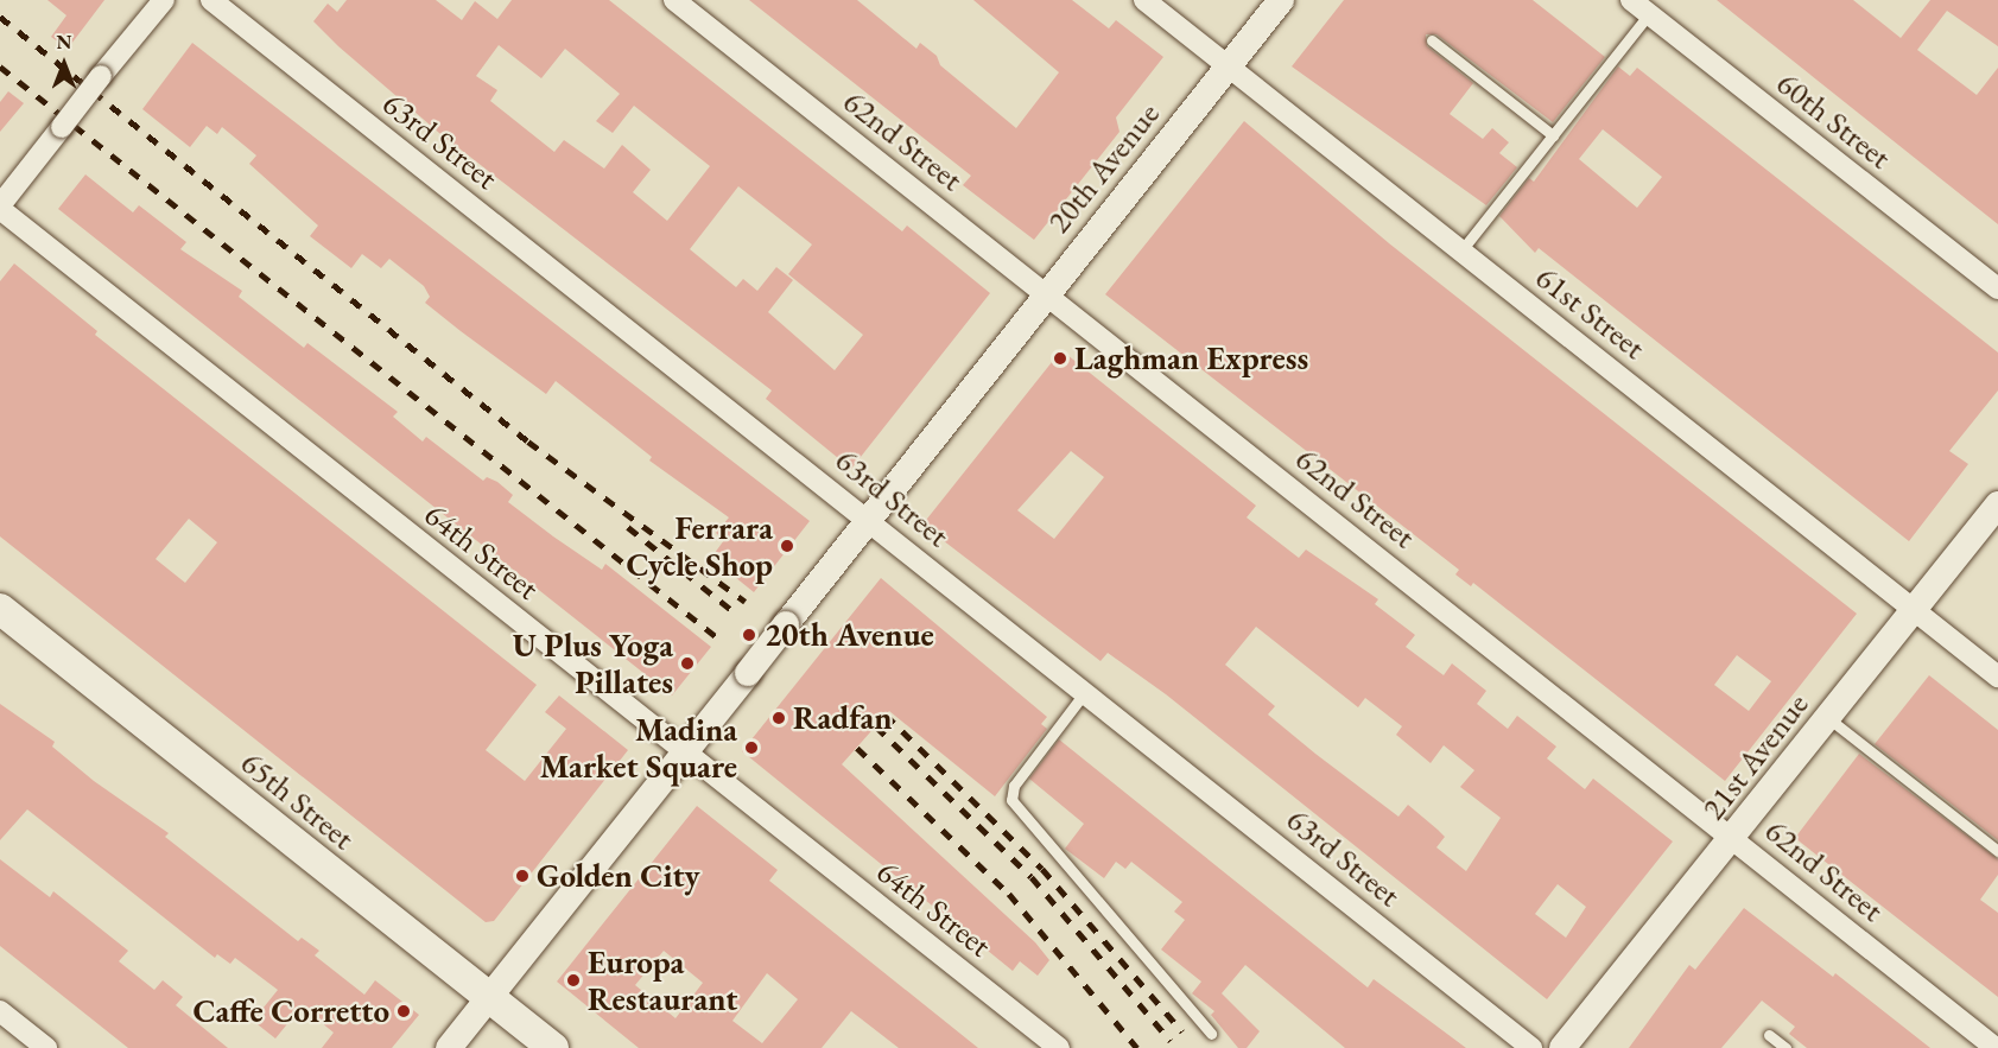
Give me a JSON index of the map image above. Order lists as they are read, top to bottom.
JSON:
{
  "streets": {
    "main road": ["65th Street"],
    "street": [
      "60th Street",
      "63rd Street",
      "62nd Street",
      "20th Avenue",
      "61st Street",
      "64th Street",
      "21st Avenue"
    ]
  },
  "crossings": [
    ["63rd Street", "20th Avenue"],
    ["62nd Street", "20th Avenue"],
    ["62nd Street", "21st Avenue"],
    ["20th Avenue", "61st Street"],
    ["20th Avenue", "64th Street"],
    ["20th Avenue", "65th Street"],
    ["61st Street", "21st Avenue"]
  ],
  "places": [
    "Laghman Express",
    "Ferrara Cycle Shop",
    "20th Avenue",
    "U Plus Yoga Pillates",
    "Radfan",
    "Madina Market Square",
    "Golden City",
    "Europa Restaurant",
    "Caffe Corretto"
  ],
  "north": "top"
}
